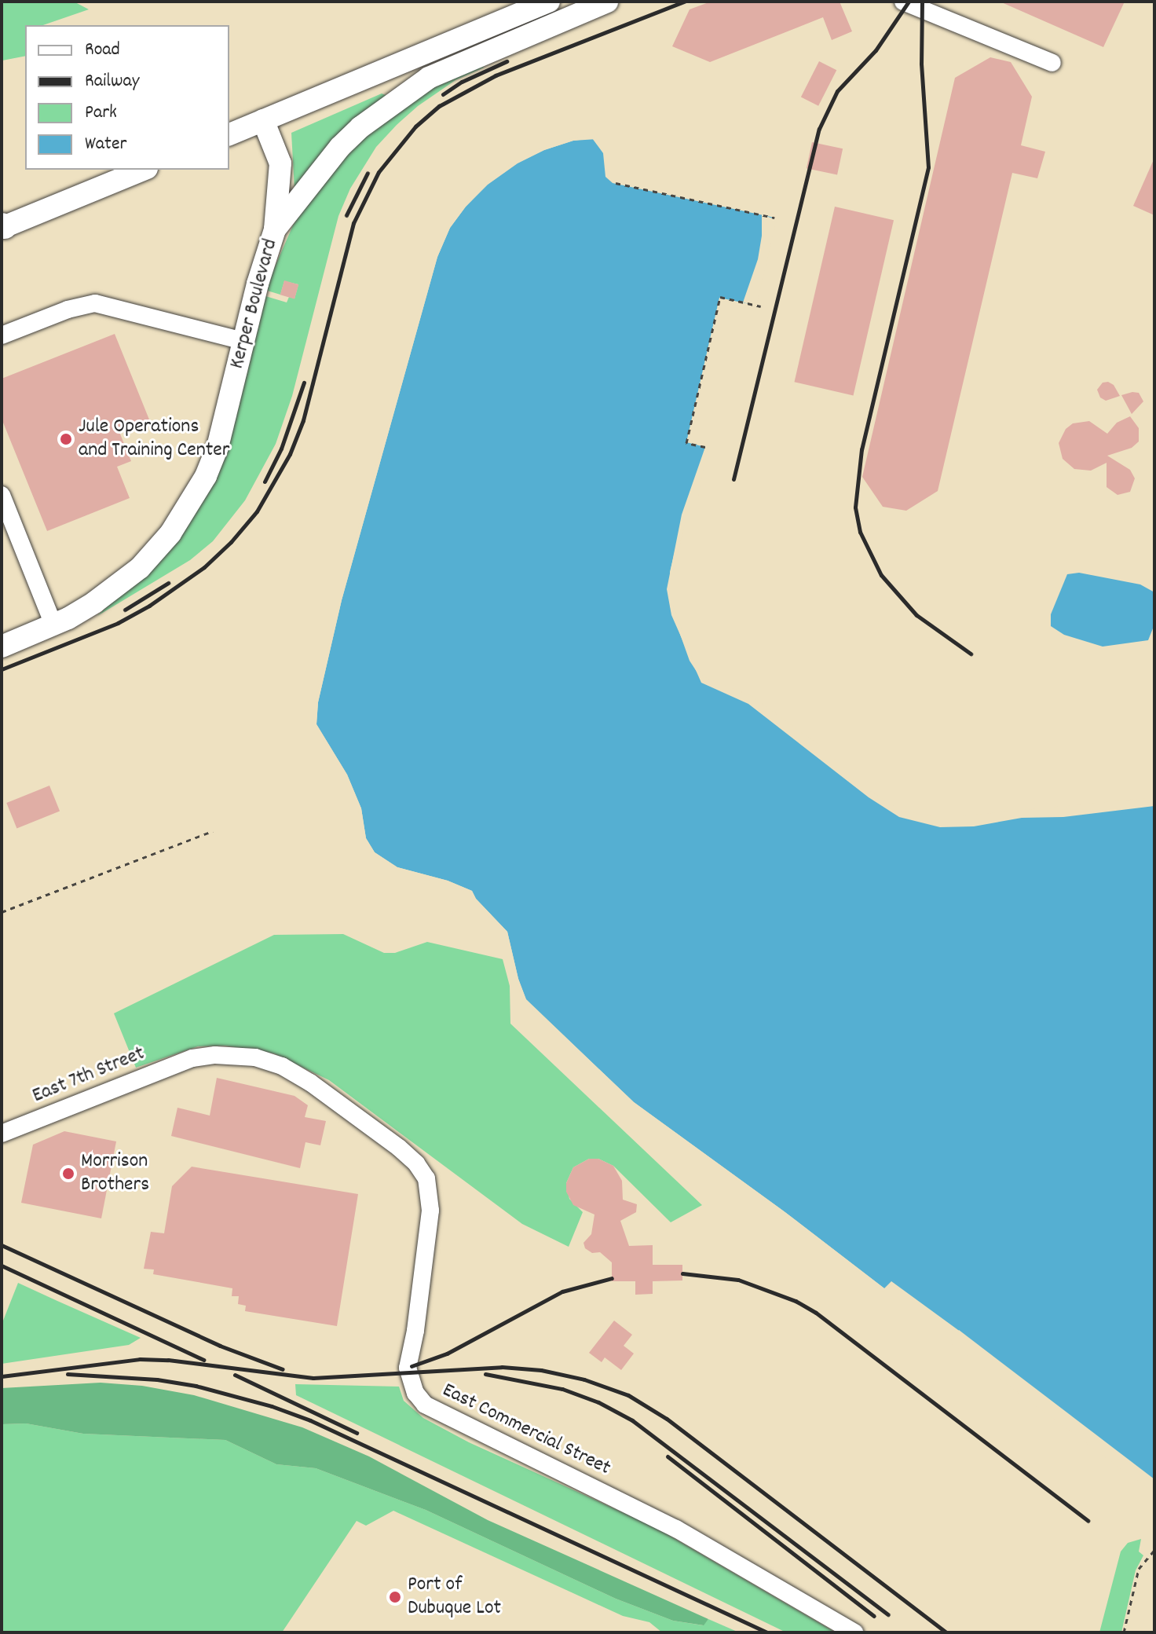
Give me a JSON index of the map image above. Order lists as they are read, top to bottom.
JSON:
{
  "streets": {
    "main road": ["Kerper Boulevard"],
    "street": ["East 7th Street", "East Commercial Street"]
  },
  "crossings": [
    ["East 7th Street", "East Commercial Street"]
  ],
  "places": ["Jule Operations and Training Center", "Morrison Brothers", "Port of Dubuque Lot"],
  "legend": [
    "Road",
    "Railway",
    "Park",
    "Water"
  ]
}
